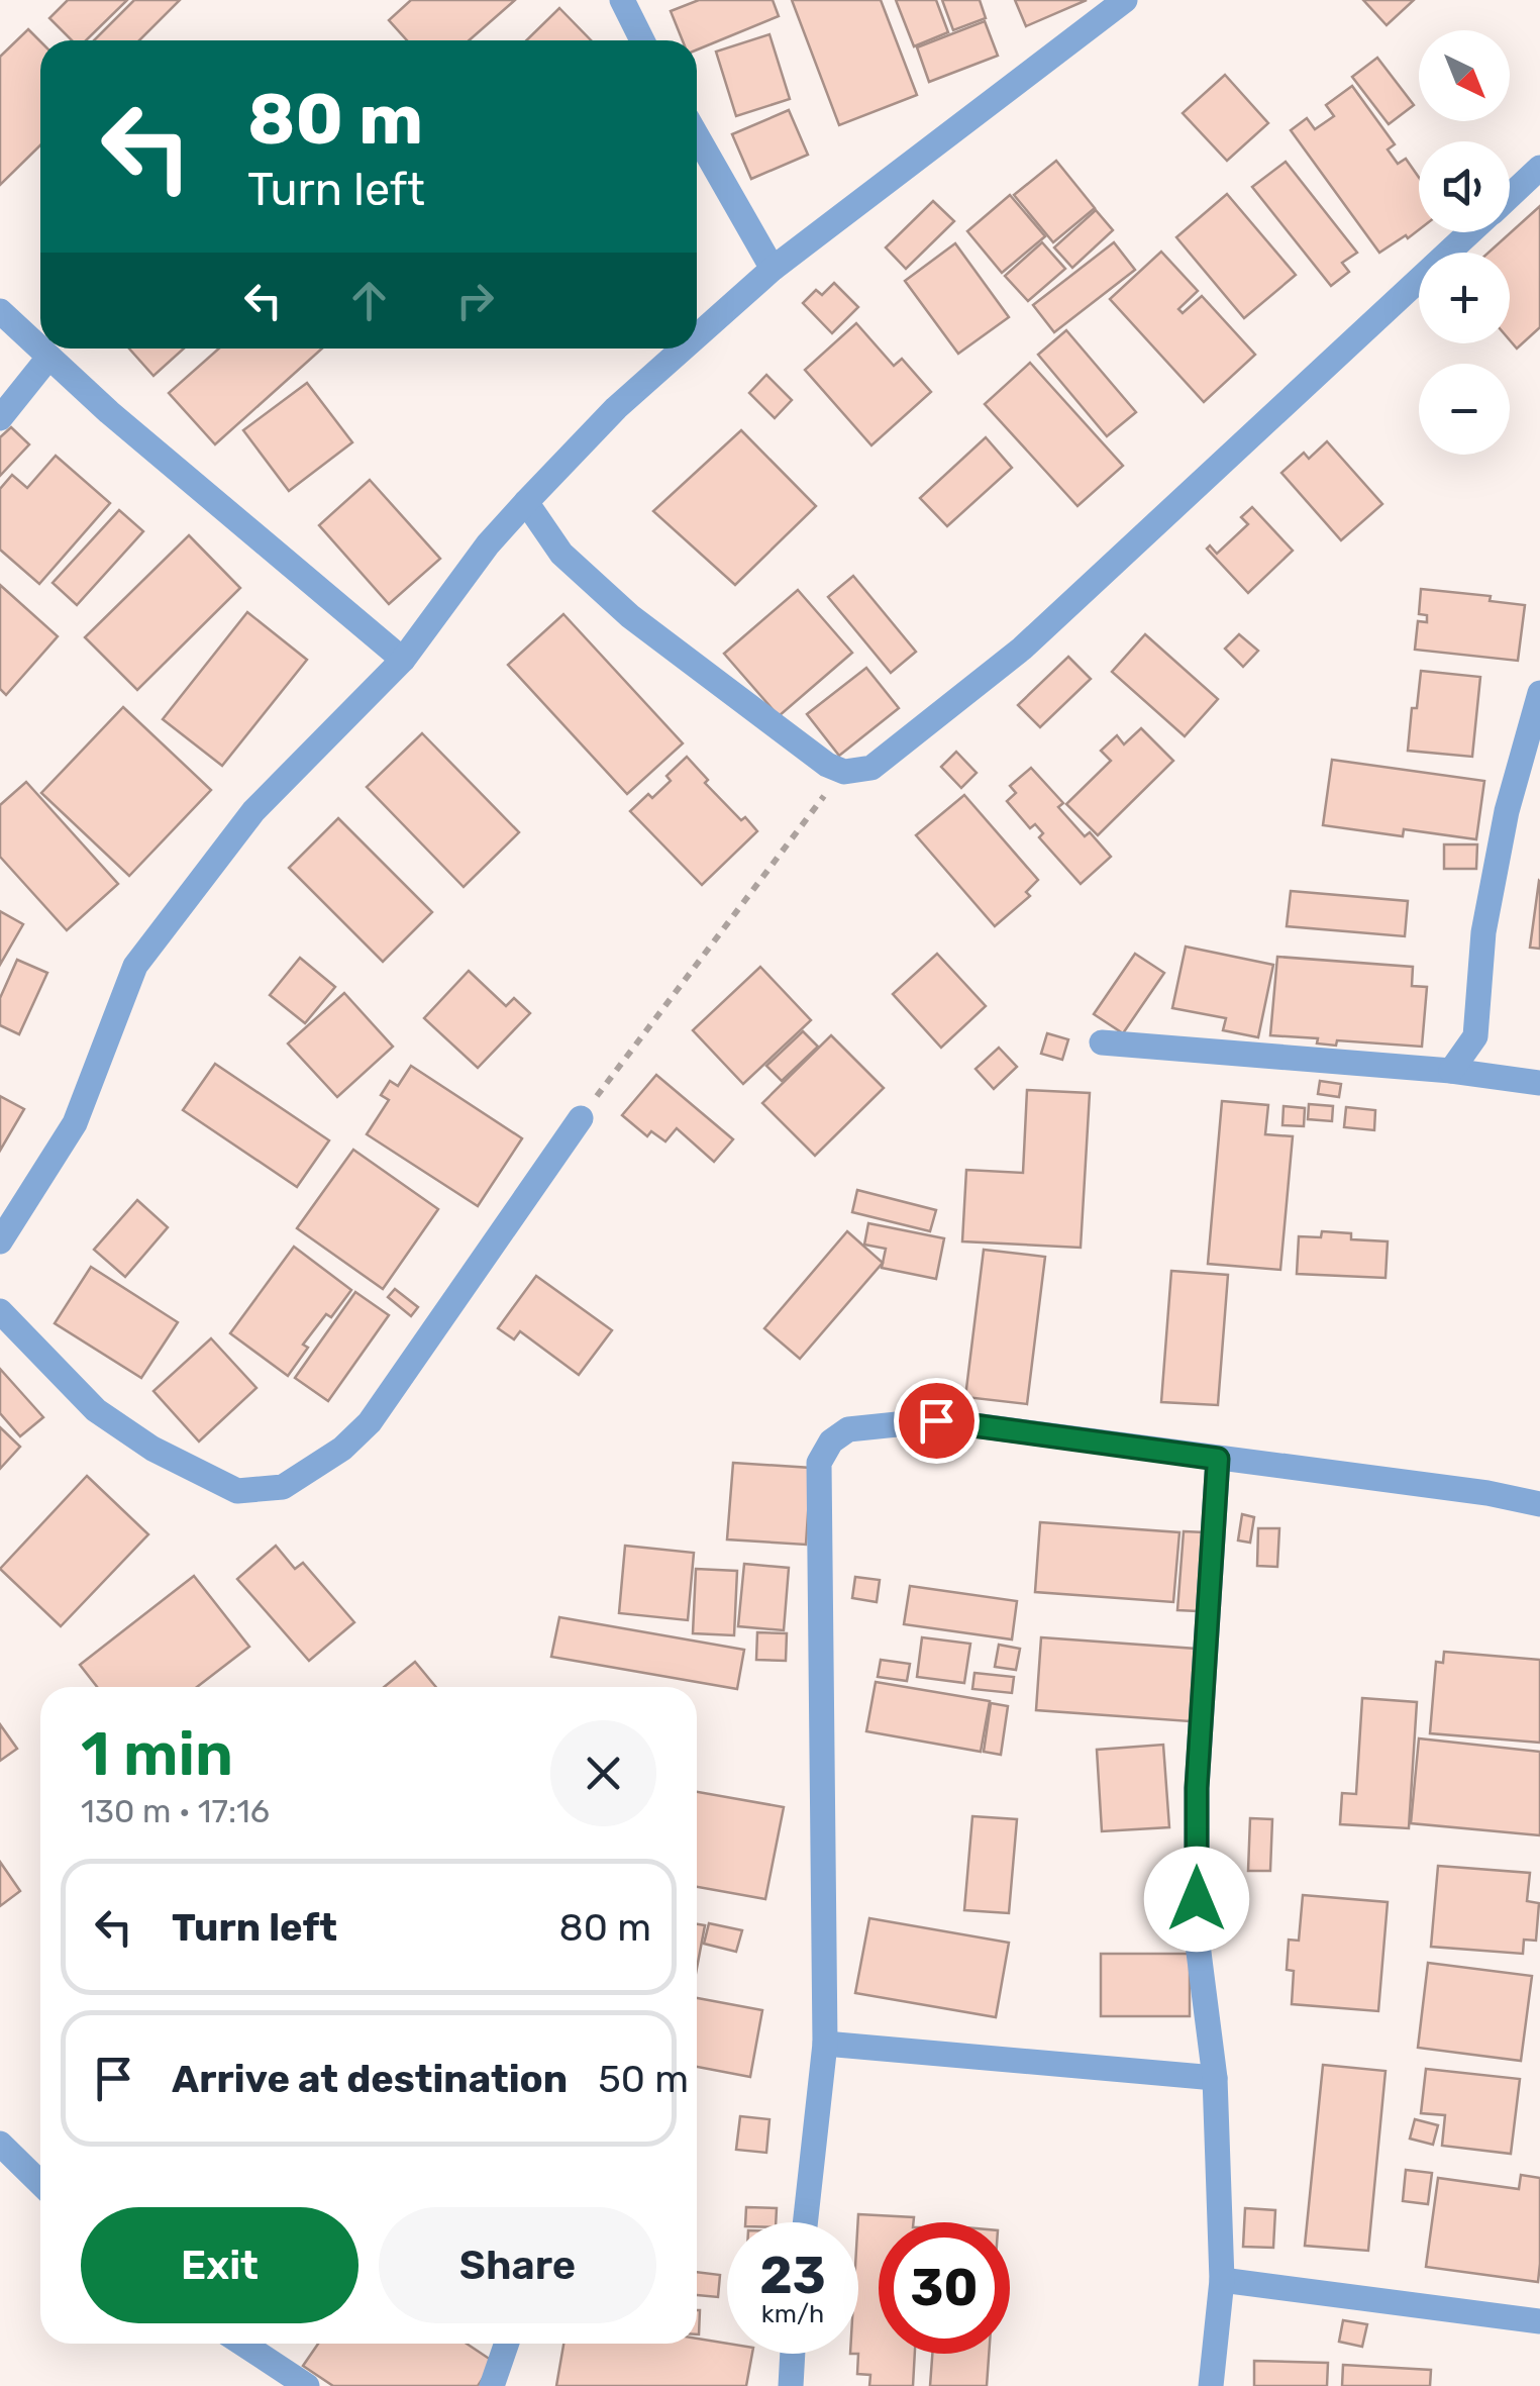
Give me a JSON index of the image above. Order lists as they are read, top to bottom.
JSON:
{
  "north": "bottom right",
  "page": {
    "map_buttons": ["+", "−"],
    "turn": ["80 m", "Turn left"],
    "heading": ["1 min", "130 m · 17:16"],
    "list": [
      {
        "name": "Turn left",
        "value": "80 m"
      },
      {
        "name": "Arrive at destination",
        "value": "50 m"
      }
    ],
    "buttons": ["Exit", "Share"],
    "speed": "23 km/h",
    "limit": "30"
  }
}
